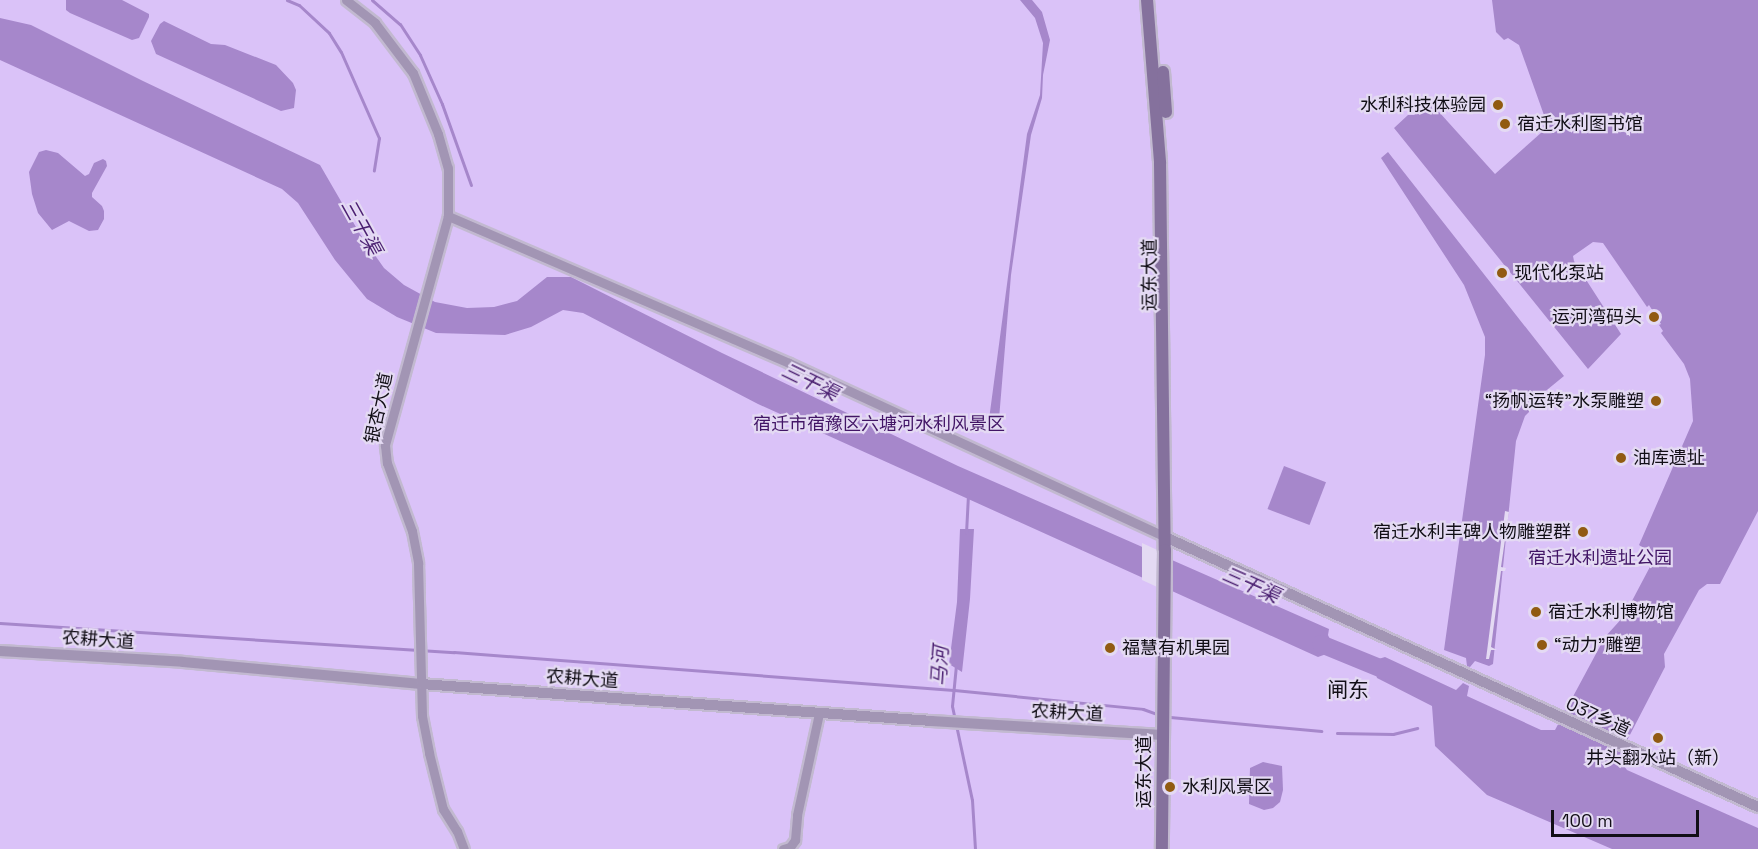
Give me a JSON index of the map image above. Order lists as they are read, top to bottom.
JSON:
{
  "streets": {
    "main road": ["运东大道"],
    "street": ["银杏大道", "农耕大道", "037乡道"]
  },
  "crossings": [
    ["运东大道", "农耕大道"],
    ["运东大道", "037乡道"],
    ["银杏大道", "农耕大道"]
  ],
  "districts": ["闸东"],
  "water": ["三干渠", "马河"],
  "parks": ["宿迁市宿豫区六塘河水利风景区", "宿迁水利遗址公园"],
  "places": [
    "水利科技体验园",
    "宿迁水利图书馆",
    "现代化泵站",
    "运河湾码头",
    "“扬帆运转”水泵雕塑",
    "油库遗址",
    "宿迁水利丰碑人物雕塑群",
    "宿迁水利博物馆",
    "“动力”雕塑",
    "福慧有机果园",
    "井头翻水站（新）",
    "水利风景区"
  ],
  "scale_bar": "100 m"
}
